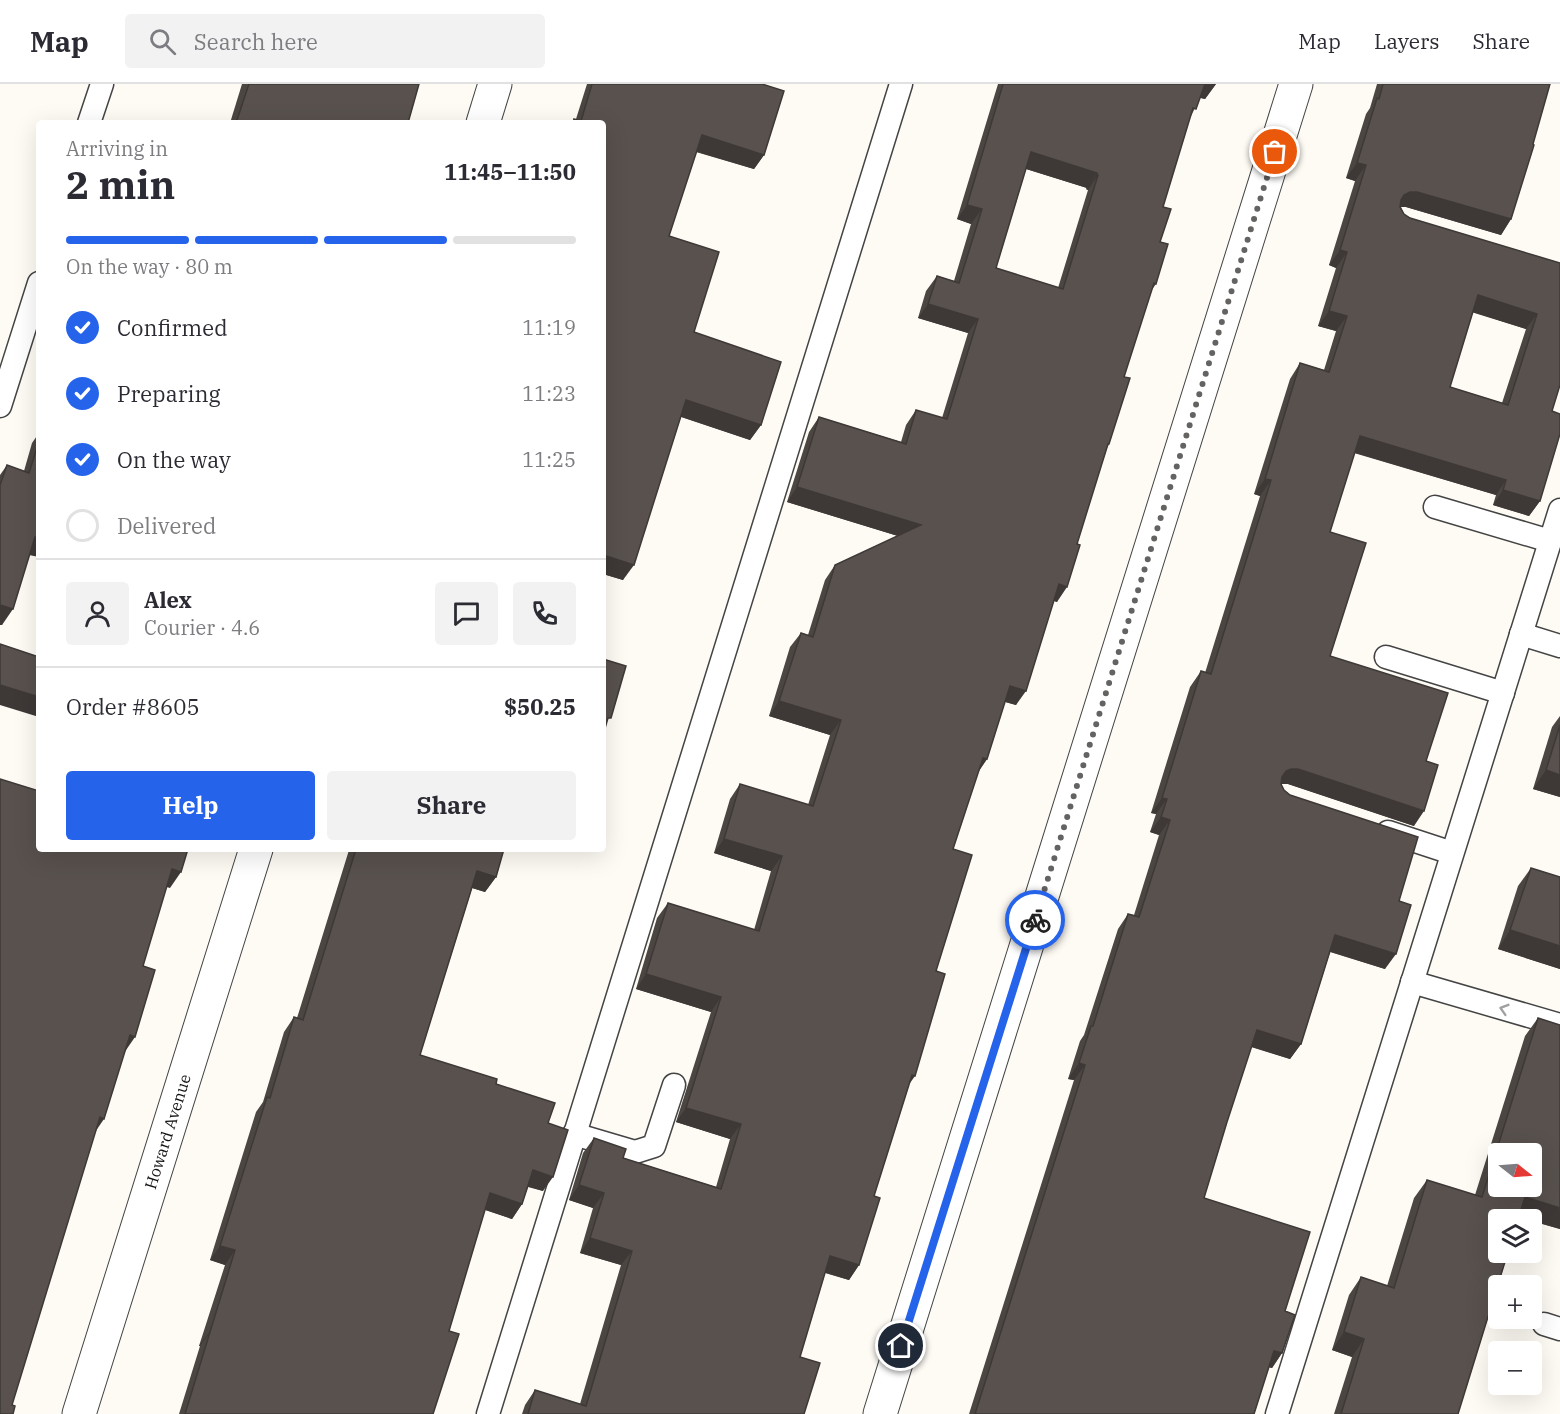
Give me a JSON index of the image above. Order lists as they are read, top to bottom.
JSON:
{
  "streets": {
    "street": ["Howard Avenue"]
  },
  "north": "right",
  "page": {
    "header": "Map",
    "search": "Search here",
    "nav": ["Map", "Layers", "Share"],
    "heading": ["2 min", "Arriving in", "11:45–11:50"],
    "panel": [
      "Alex",
      "Courier · 4.6",
      "Order #8605",
      "$50.25"
    ],
    "bar": "On the way · 80 m",
    "list": [
      ["Confirmed", "11:19"],
      ["Preparing", "11:23"],
      ["On the way", "11:25"],
      "Delivered"
    ],
    "buttons": ["Help", "Share"],
    "map_buttons": ["+", "−"]
  }
}
